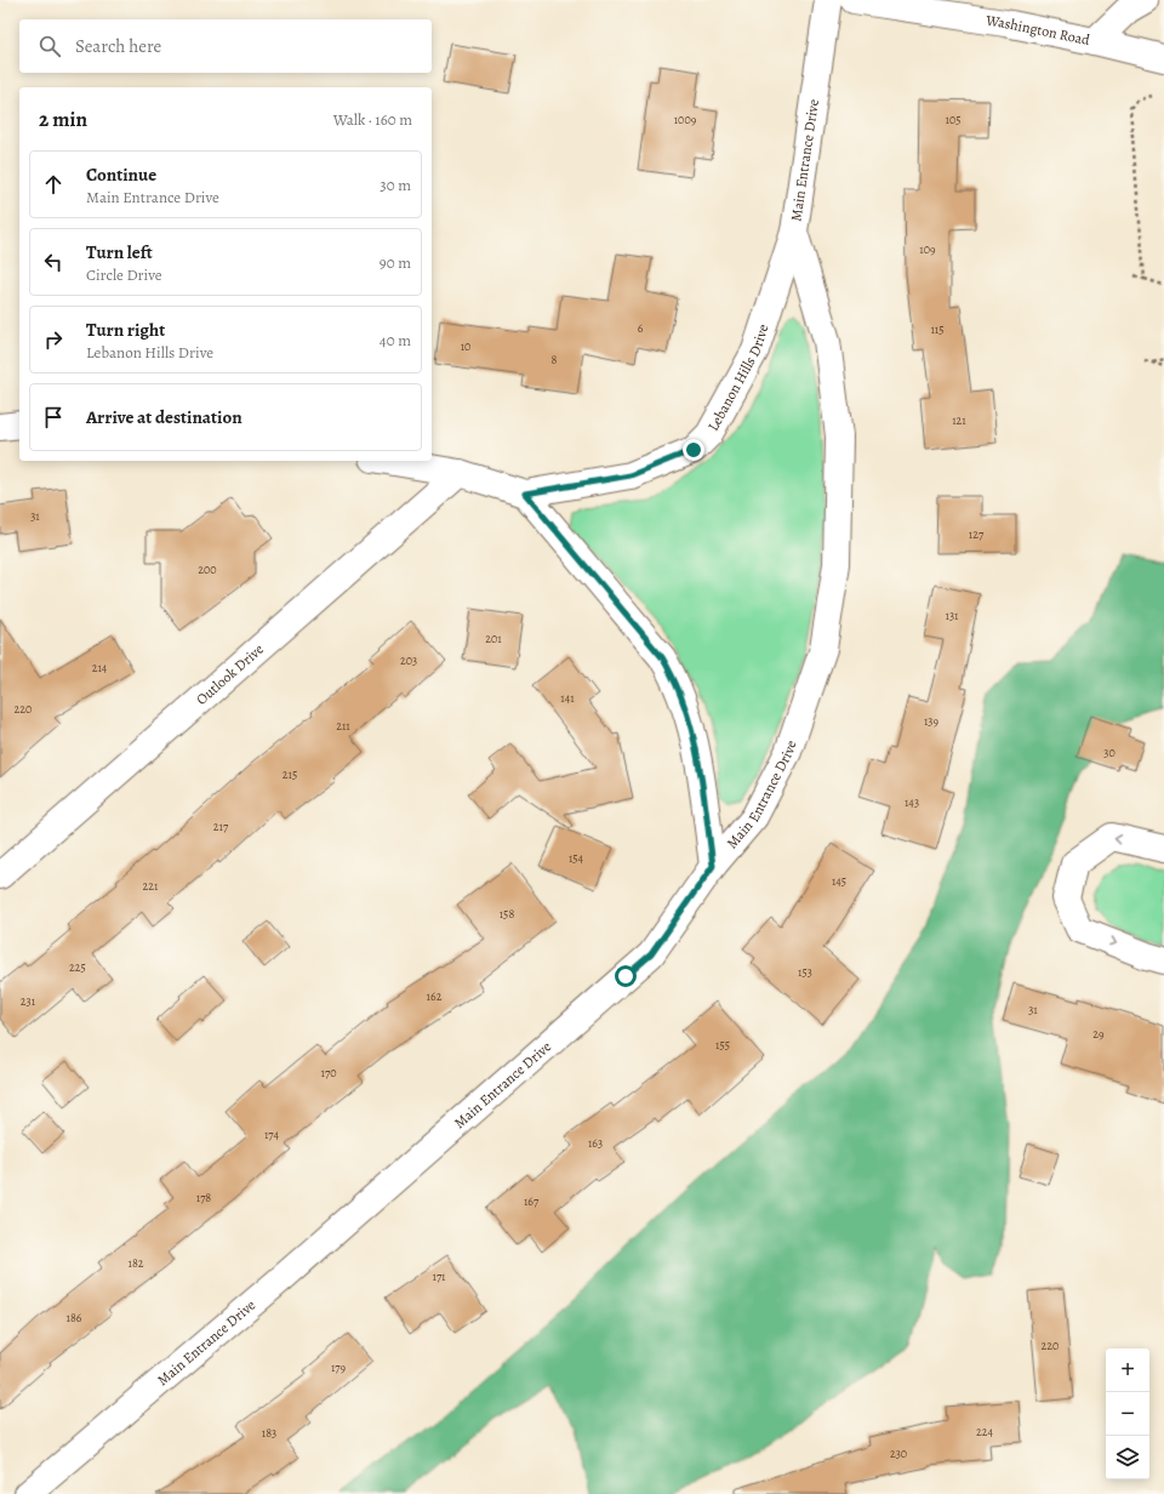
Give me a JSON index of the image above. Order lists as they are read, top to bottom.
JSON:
{
  "streets": {
    "street": [
      "Washington Road",
      "Main Entrance Drive",
      "Lebanon Hills Drive",
      "Outlook Drive"
    ]
  },
  "crossings": [
    ["Main Entrance Drive", "Lebanon Hills Drive"],
    ["Lebanon Hills Drive", "Outlook Drive"]
  ],
  "house_numbers": [
    "1009",
    "105",
    "109",
    "6",
    "115",
    "10",
    "8",
    "121",
    "31",
    "127",
    "200",
    "131",
    "201",
    "203",
    "214",
    "141",
    "220",
    "139",
    "211",
    "30",
    "215",
    "143",
    "217",
    "154",
    "145",
    "221",
    "158",
    "225",
    "153",
    "162",
    "231",
    "31",
    "29",
    "155",
    "170",
    "174",
    "163",
    "178",
    "167",
    "182",
    "171",
    "186",
    "220",
    "179",
    "224",
    "183",
    "230"
  ],
  "page": {
    "search": "Search here",
    "heading": ["2 min", "Walk · 160 m"],
    "list": [
      ["Continue", "Main Entrance Drive", "30 m"],
      ["Turn left", "Circle Drive", "90 m"],
      ["Turn right", "Lebanon Hills Drive", "40 m"],
      "Arrive at destination"
    ],
    "map_buttons": ["+", "−"]
  }
}
